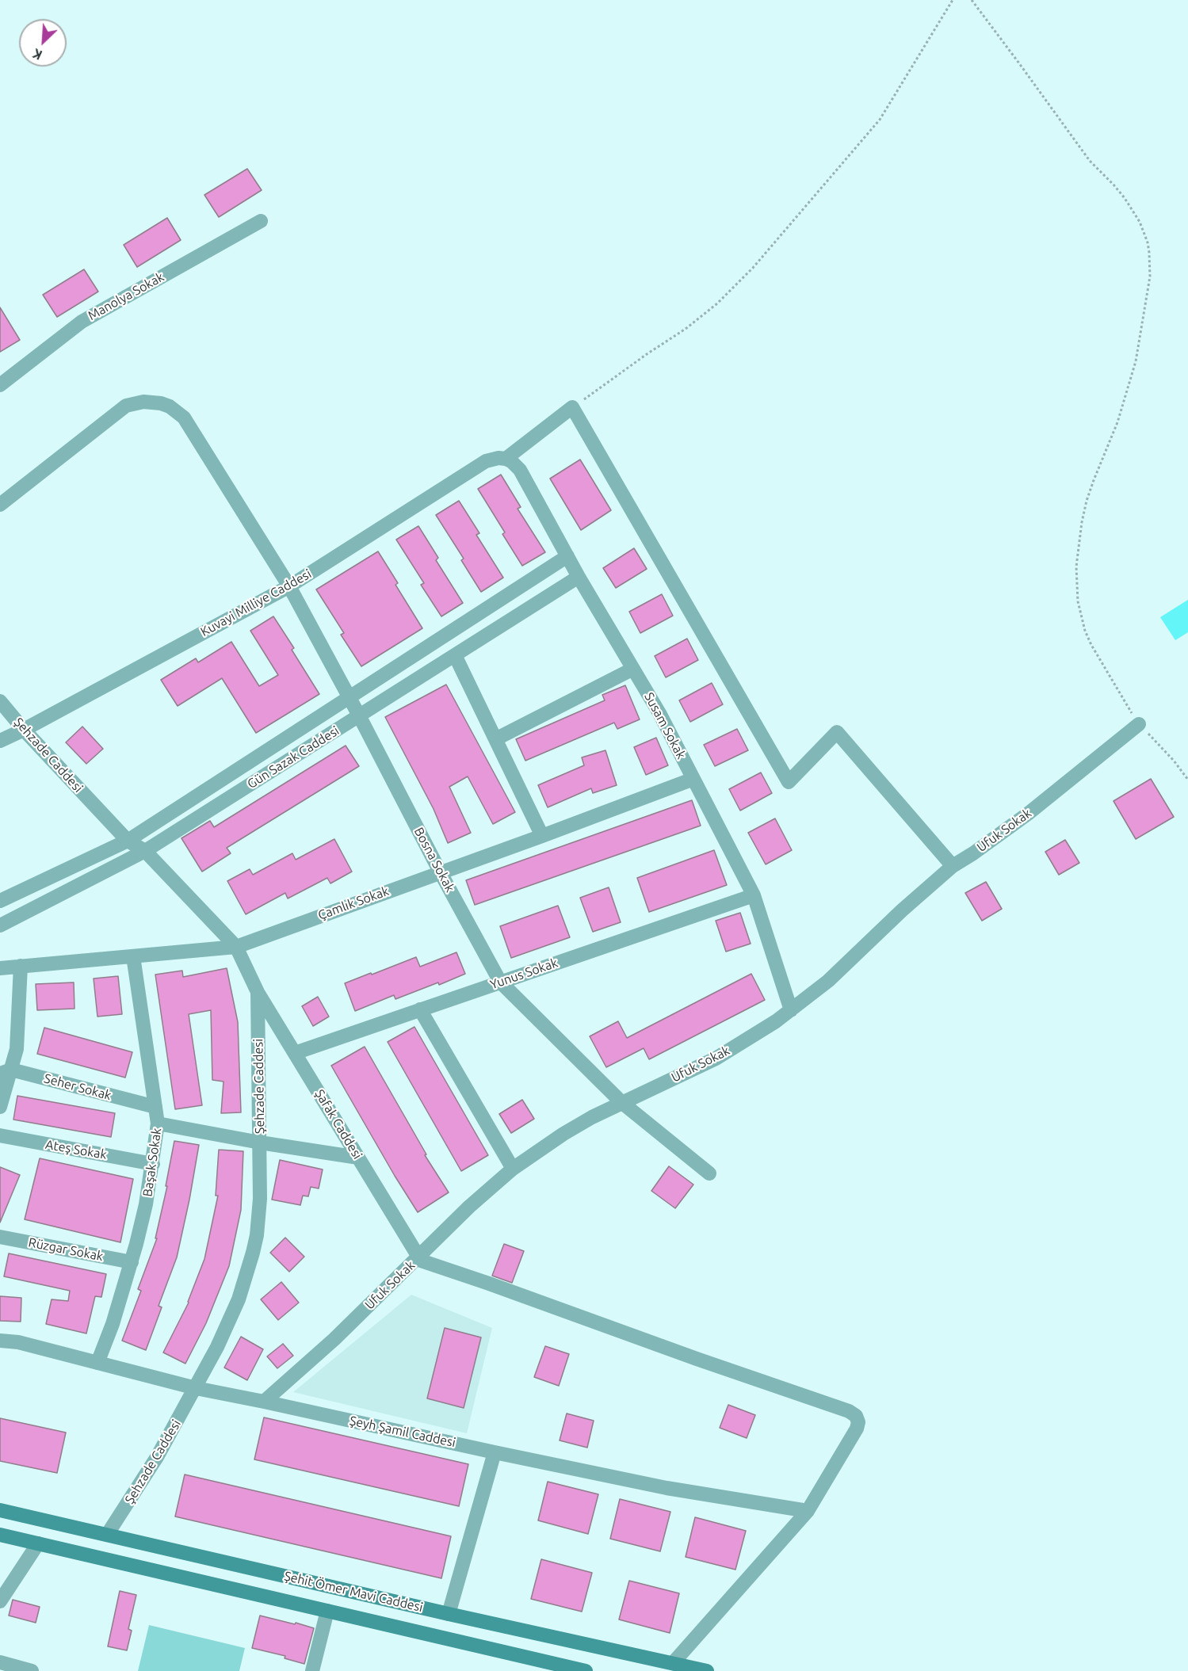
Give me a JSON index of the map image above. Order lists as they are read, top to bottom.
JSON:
{
  "streets": {
    "main road": ["Şehit Ömer Mavi Caddesi"],
    "street": [
      "Manolya Sokak",
      "Kuvayi Milliye Caddesi",
      "Susam Sokak",
      "Şehzade Caddesi",
      "Gün Sazak Caddesi",
      "Ufuk Sokak",
      "Bosna Sokak",
      "Çamlık Sokak",
      "Yunus Sokak",
      "Seher Sokak",
      "Şafak Caddesi",
      "Ateş Sokak",
      "Başak Sokak",
      "Rüzgar Sokak",
      "Şeyh Şamil Caddesi"
    ]
  },
  "crossings": [
    ["Kuvayi Milliye Caddesi", "Susam Sokak"],
    ["Kuvayi Milliye Caddesi", "Şehzade Caddesi"],
    ["Kuvayi Milliye Caddesi", "Bosna Sokak"],
    ["Susam Sokak", "Gün Sazak Caddesi"],
    ["Susam Sokak", "Ufuk Sokak"],
    ["Susam Sokak", "Çamlık Sokak"],
    ["Susam Sokak", "Yunus Sokak"],
    ["Şehzade Caddesi", "Gün Sazak Caddesi"],
    ["Şehzade Caddesi", "Çamlık Sokak"],
    ["Şehzade Caddesi", "Şafak Caddesi"],
    ["Şehzade Caddesi", "Şeyh Şamil Caddesi"],
    ["Şehzade Caddesi", "Şehit Ömer Mavi Caddesi"],
    ["Gün Sazak Caddesi", "Bosna Sokak"],
    ["Ufuk Sokak", "Bosna Sokak"],
    ["Ufuk Sokak", "Şafak Caddesi"],
    ["Ufuk Sokak", "Şeyh Şamil Caddesi"],
    ["Bosna Sokak", "Çamlık Sokak"],
    ["Bosna Sokak", "Yunus Sokak"],
    ["Çamlık Sokak", "Başak Sokak"],
    ["Yunus Sokak", "Şafak Caddesi"],
    ["Seher Sokak", "Başak Sokak"],
    ["Ateş Sokak", "Başak Sokak"],
    ["Başak Sokak", "Rüzgar Sokak"],
    ["Başak Sokak", "Şeyh Şamil Caddesi"]
  ],
  "north": "bottom left"
}
